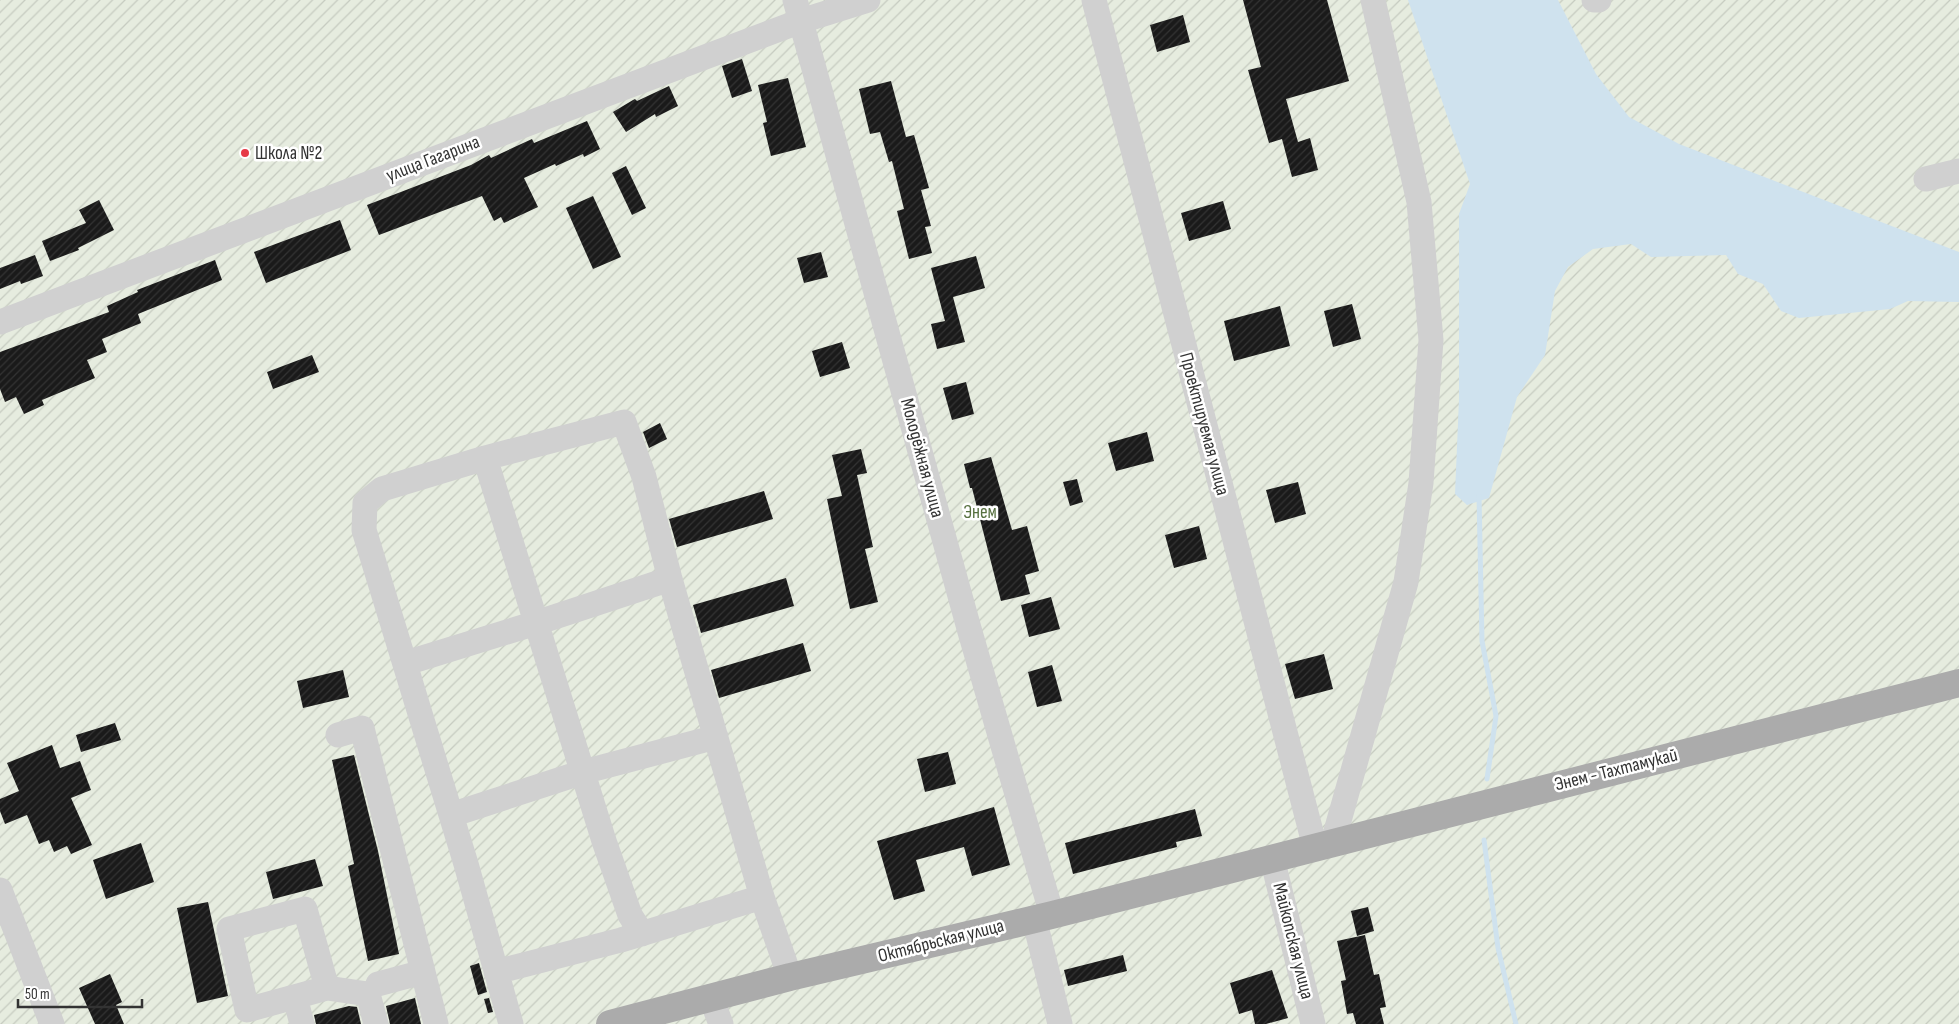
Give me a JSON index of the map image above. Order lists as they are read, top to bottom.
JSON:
{
  "streets": {
    "main road": ["Энем - Тахтамукай", "Октябрьская улица"],
    "street": [
      "улица Гагарина",
      "Проектируемая улица",
      "Молодёжная улица",
      "Майкопская улица"
    ]
  },
  "crossings": [
    ["улица Гагарина", "Молодёжная улица"],
    ["Проектируемая улица", "Энем - Тахтамукай"],
    ["Молодёжная улица", "Октябрьская улица"],
    ["Энем - Тахтамукай", "Октябрьская улица"],
    ["Энем - Тахтамукай", "Майкопская улица"],
    ["Октябрьская улица", "Майкопская улица"]
  ],
  "parks": ["Энем"],
  "places": ["Школа №2"],
  "scale_bar": "50 m"
}
